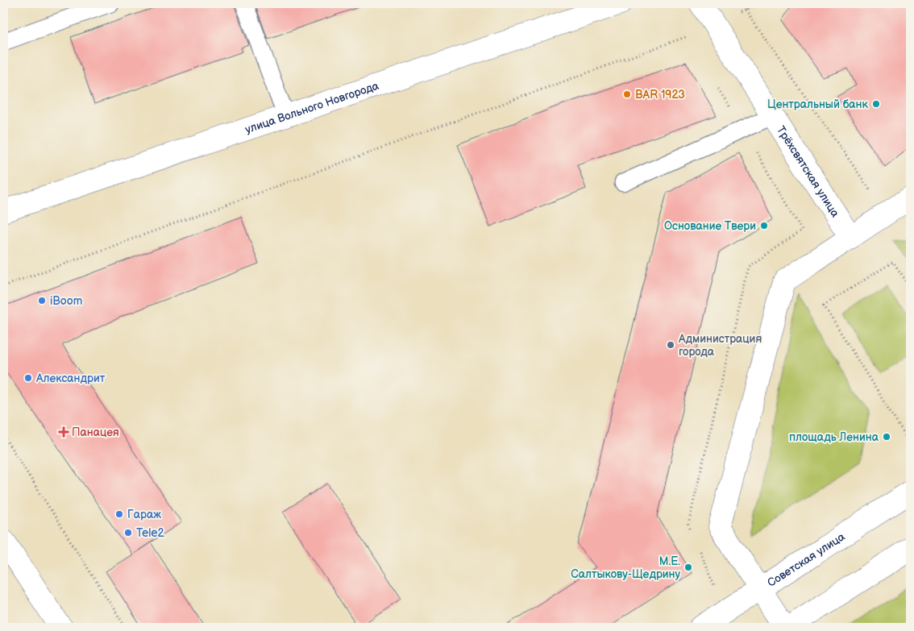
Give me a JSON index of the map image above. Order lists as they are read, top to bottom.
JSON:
{
  "streets": {
    "street": ["улица Вольного Новгорода", "Трёхсвятская улица", "Советская улица"]
  },
  "places": {
    "other": [
      "BAR 1923",
      "Центральный банк",
      "Основание Твери",
      "iBoom",
      "Администрация города",
      "Александрит",
      "площадь Ленина",
      "Гараж",
      "Tele2",
      "М.Е. Салтыкову-Щедрину"
    ],
    "health": ["Панацея"]
  }
}
